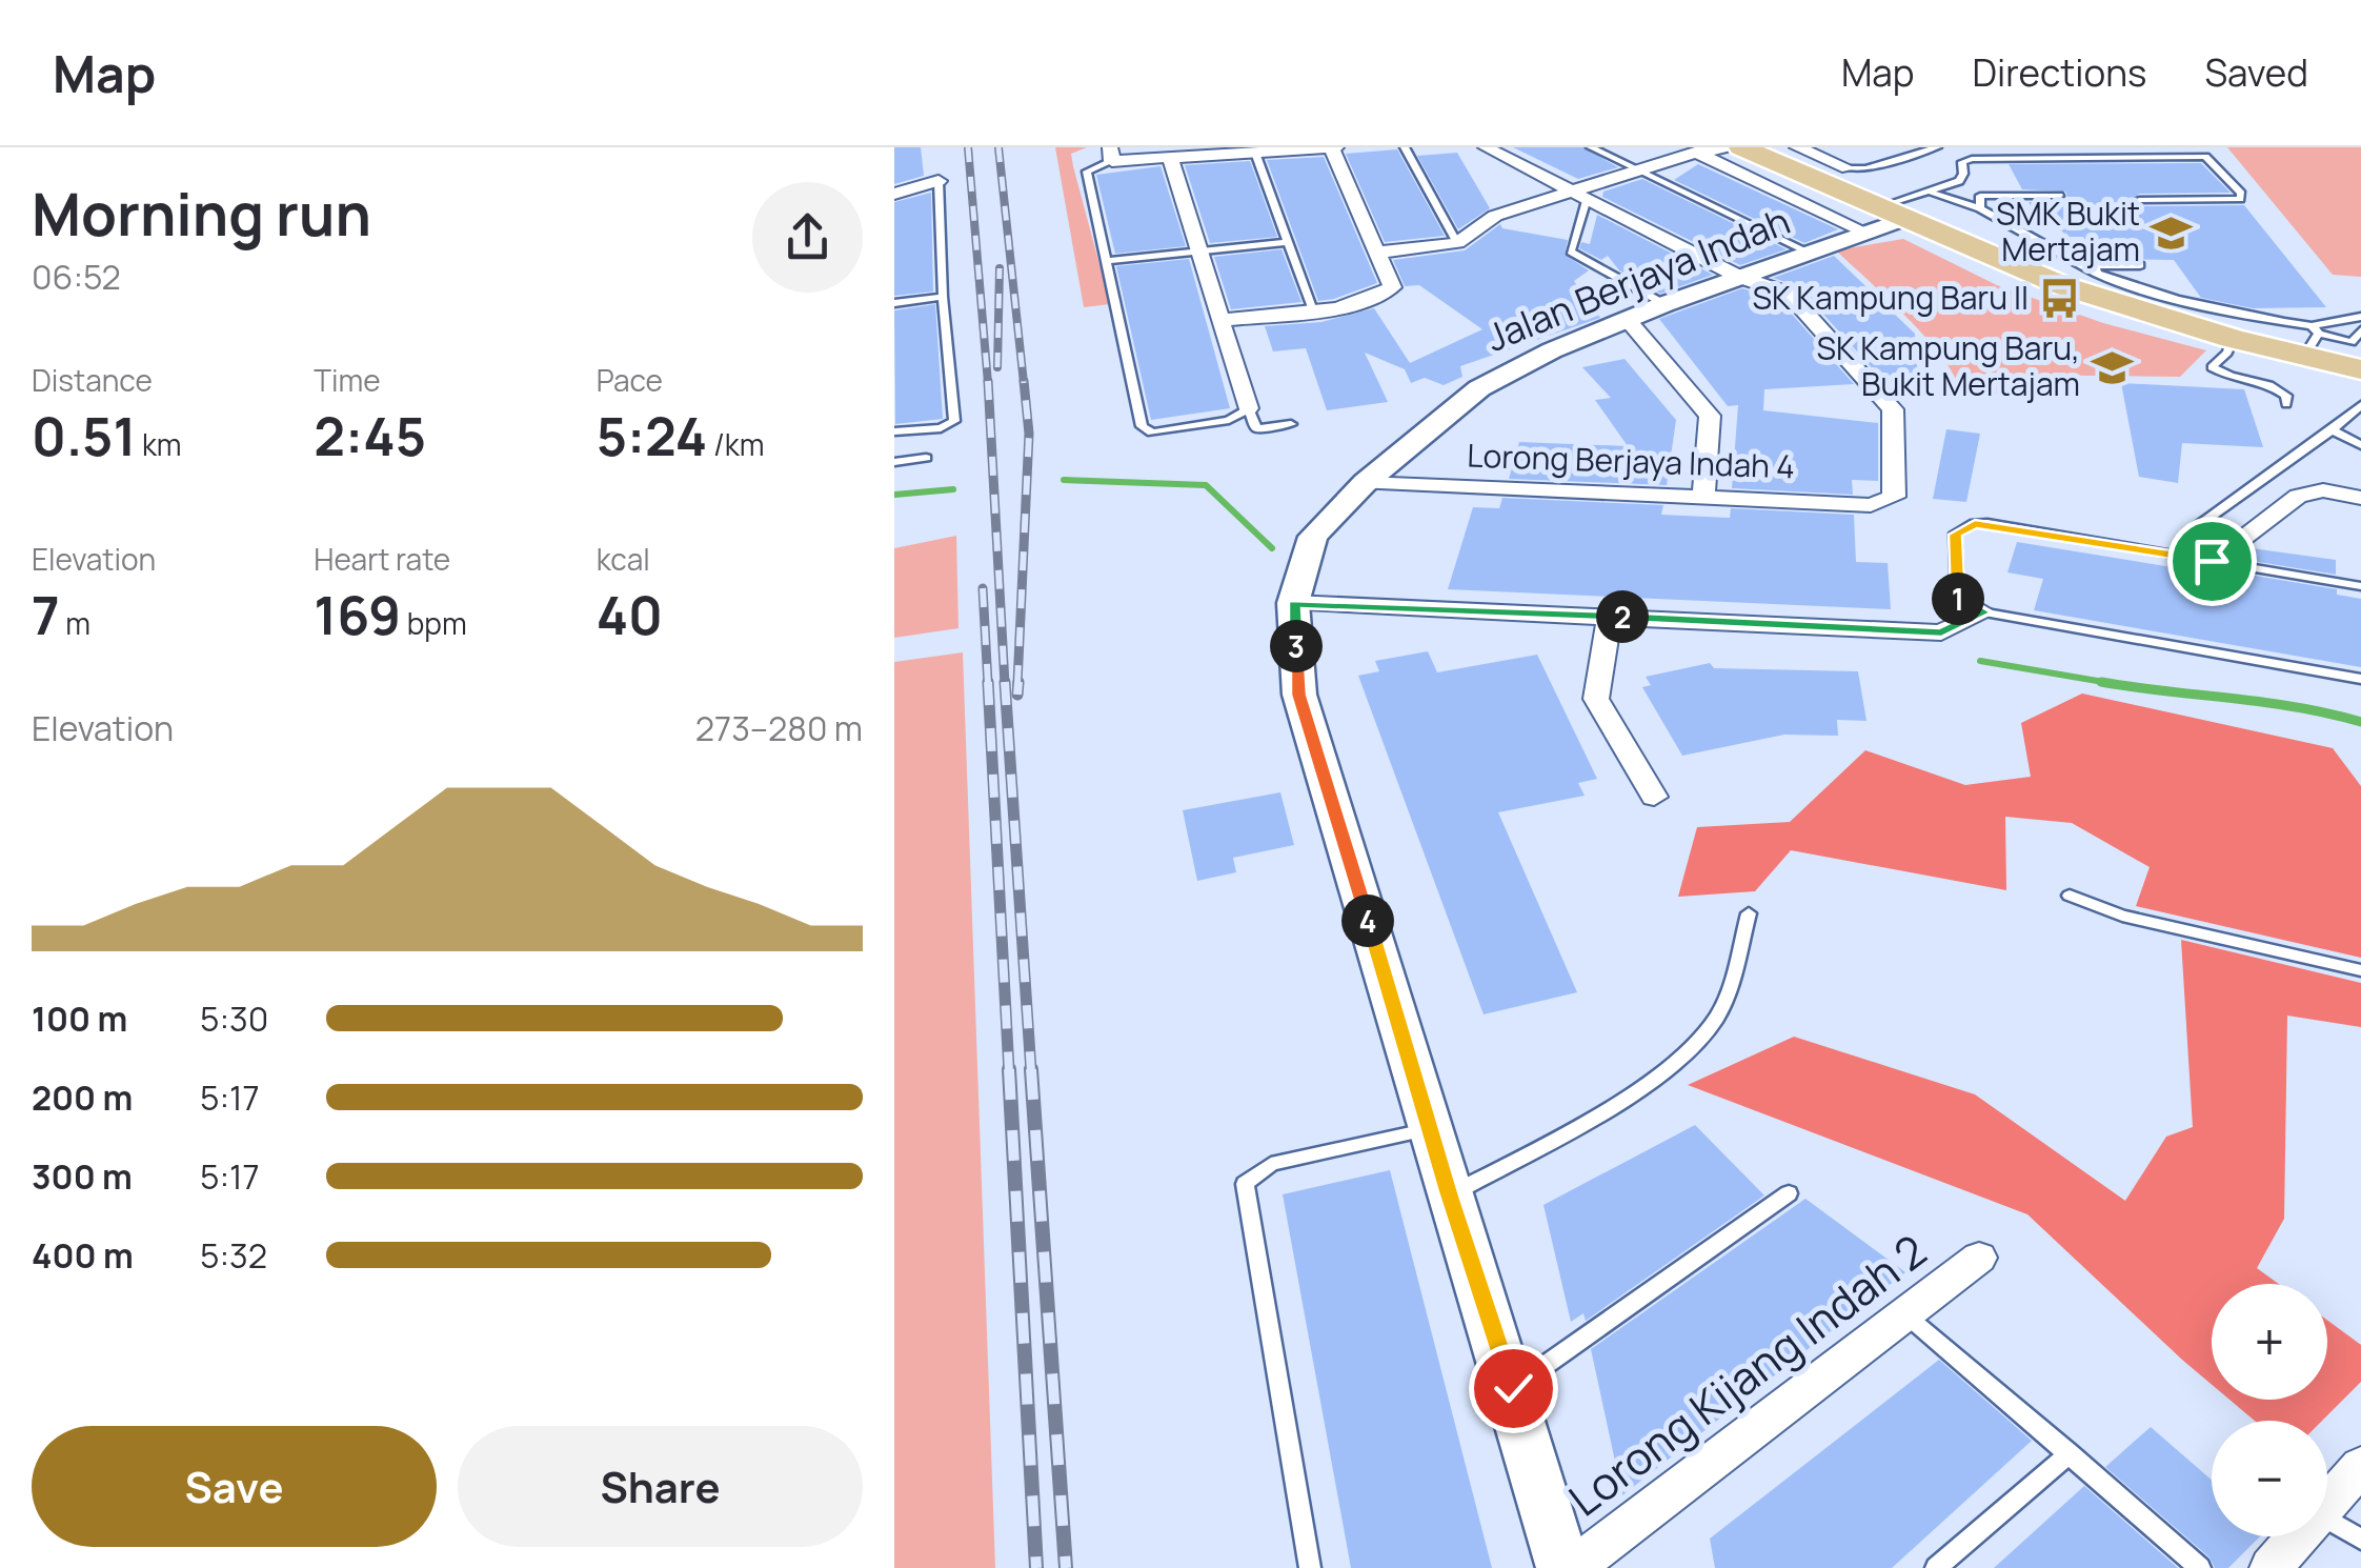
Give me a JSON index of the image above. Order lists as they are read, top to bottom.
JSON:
{
  "streets": {
    "street": ["Jalan Berjaya Indah", "Lorong Berjaya Indah 4", "Lorong Kijang Indah 2"]
  },
  "crossings": [
    ["Jalan Berjaya Indah", "Lorong Berjaya Indah 4"]
  ],
  "places": {
    "school or university": ["SMK Bukit Mertajam", "SK Kampung Baru, Bukit Mertajam"],
    "bus stop": ["SK Kampung Baru II"]
  },
  "page": {
    "header": "Map",
    "nav": ["Map", "Directions", "Saved"],
    "heading": ["Morning run", "06:52"],
    "stats": [
      ["Distance", "0.51 km"],
      ["Time", "2:45"],
      ["Pace", "5:24 /km"],
      ["Elevation", "7 m"],
      ["Heart rate", "169 bpm"],
      ["kcal", "40"]
    ],
    "pins": [
      "1",
      "2",
      "3",
      "4"
    ],
    "chart": ["Elevation", "273–280 m"],
    "list": [
      {
        "name": "100 m",
        "note": "5:30"
      },
      {
        "name": "200 m",
        "note": "5:17"
      },
      {
        "name": "300 m",
        "note": "5:17"
      },
      {
        "name": "400 m",
        "note": "5:32"
      }
    ],
    "map_buttons": ["+", "−"],
    "buttons": ["Save", "Share"]
  }
}
